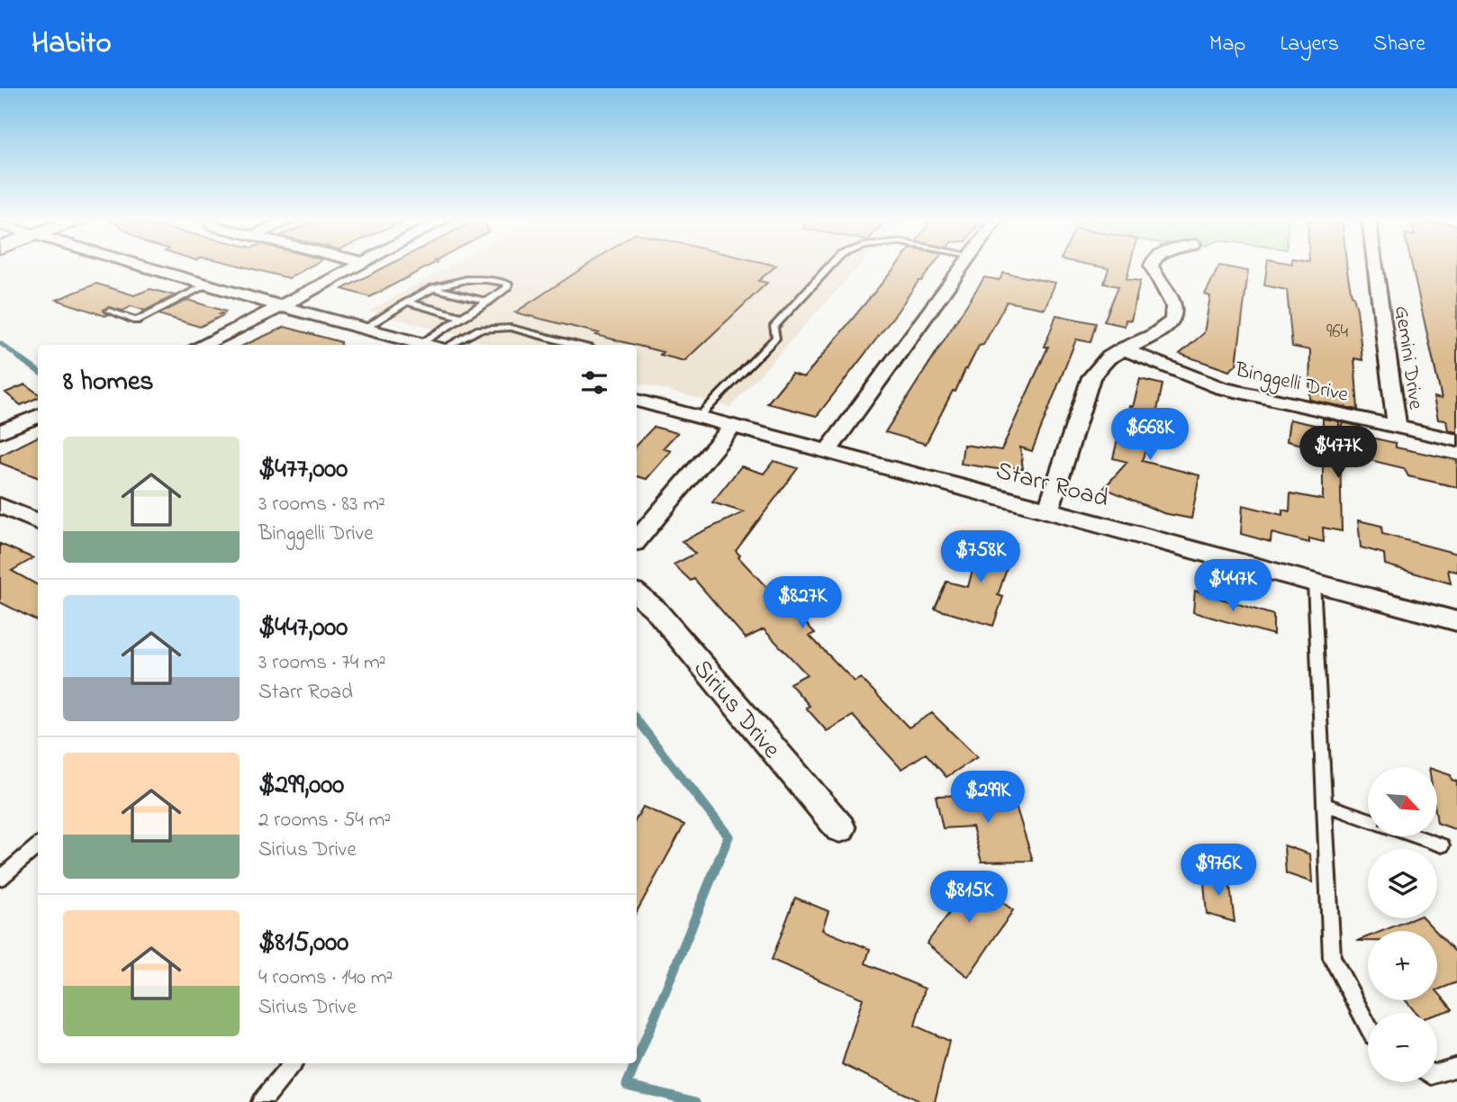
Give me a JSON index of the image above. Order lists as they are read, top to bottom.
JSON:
{
  "streets": {
    "street": [
      "Gemini Drive",
      "Binggelli Drive",
      "Starr Road",
      "Sirius Drive"
    ]
  },
  "crossings": [
    ["Gemini Drive", "Binggelli Drive"]
  ],
  "house_numbers": ["964"],
  "north": "bottom right",
  "page": {
    "header": "Habito",
    "nav": ["Map", "Layers", "Share"],
    "heading": "8 homes",
    "price": [
      "$668K",
      "$477K",
      "$758K",
      "$447K",
      "$827K",
      "$299K",
      "$976K",
      "$815K"
    ],
    "list": [
      {
        "name": "$477,000",
        "note": "3 rooms · 83 m² · Binggelli Drive"
      },
      {
        "name": "$447,000",
        "note": "3 rooms · 74 m² · Starr Road"
      },
      {
        "name": "$299,000",
        "note": "2 rooms · 54 m² · Sirius Drive"
      },
      {
        "name": "$815,000",
        "note": "4 rooms · 140 m² · Sirius Drive"
      }
    ],
    "map_buttons": ["+", "−"]
  }
}
